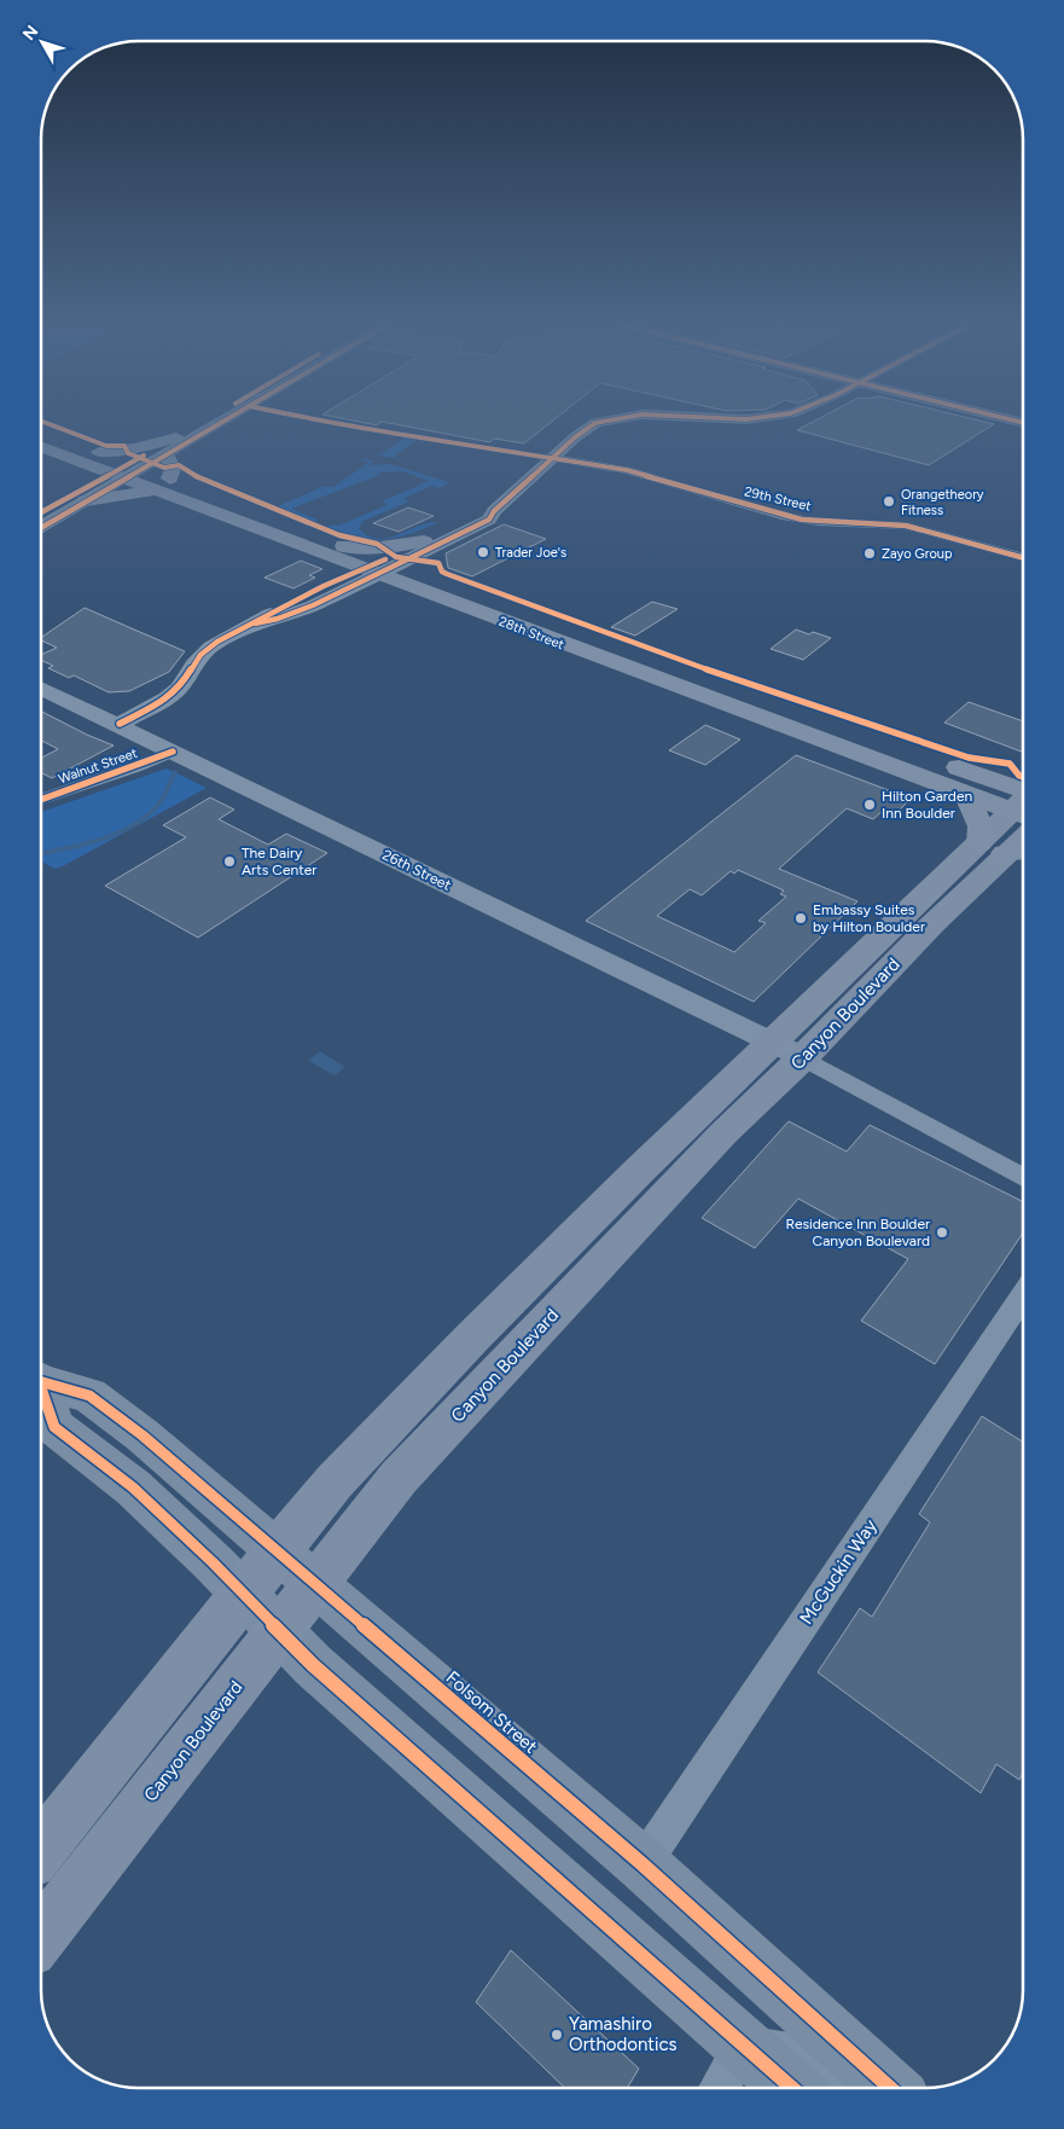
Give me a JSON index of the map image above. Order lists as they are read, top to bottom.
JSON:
{
  "streets": {
    "highway": ["28th Street"],
    "main road": ["Canyon Boulevard", "Folsom Street"],
    "street": [
      "29th Street",
      "Walnut Street",
      "26th Street",
      "McGuckin Way"
    ]
  },
  "crossings": [
    ["Walnut Street", "26th Street"],
    ["26th Street", "Canyon Boulevard"],
    ["Canyon Boulevard", "Folsom Street"],
    ["McGuckin Way", "Folsom Street"]
  ],
  "places": [
    "Orangetheory Fitness",
    "Trader Joe's",
    "Zayo Group",
    "Hilton Garden Inn Boulder",
    "The Dairy Arts Center",
    "Embassy Suites by Hilton Boulder",
    "Residence Inn Boulder Canyon Boulevard",
    "Yamashiro Orthodontics"
  ],
  "north": "top left"
}
